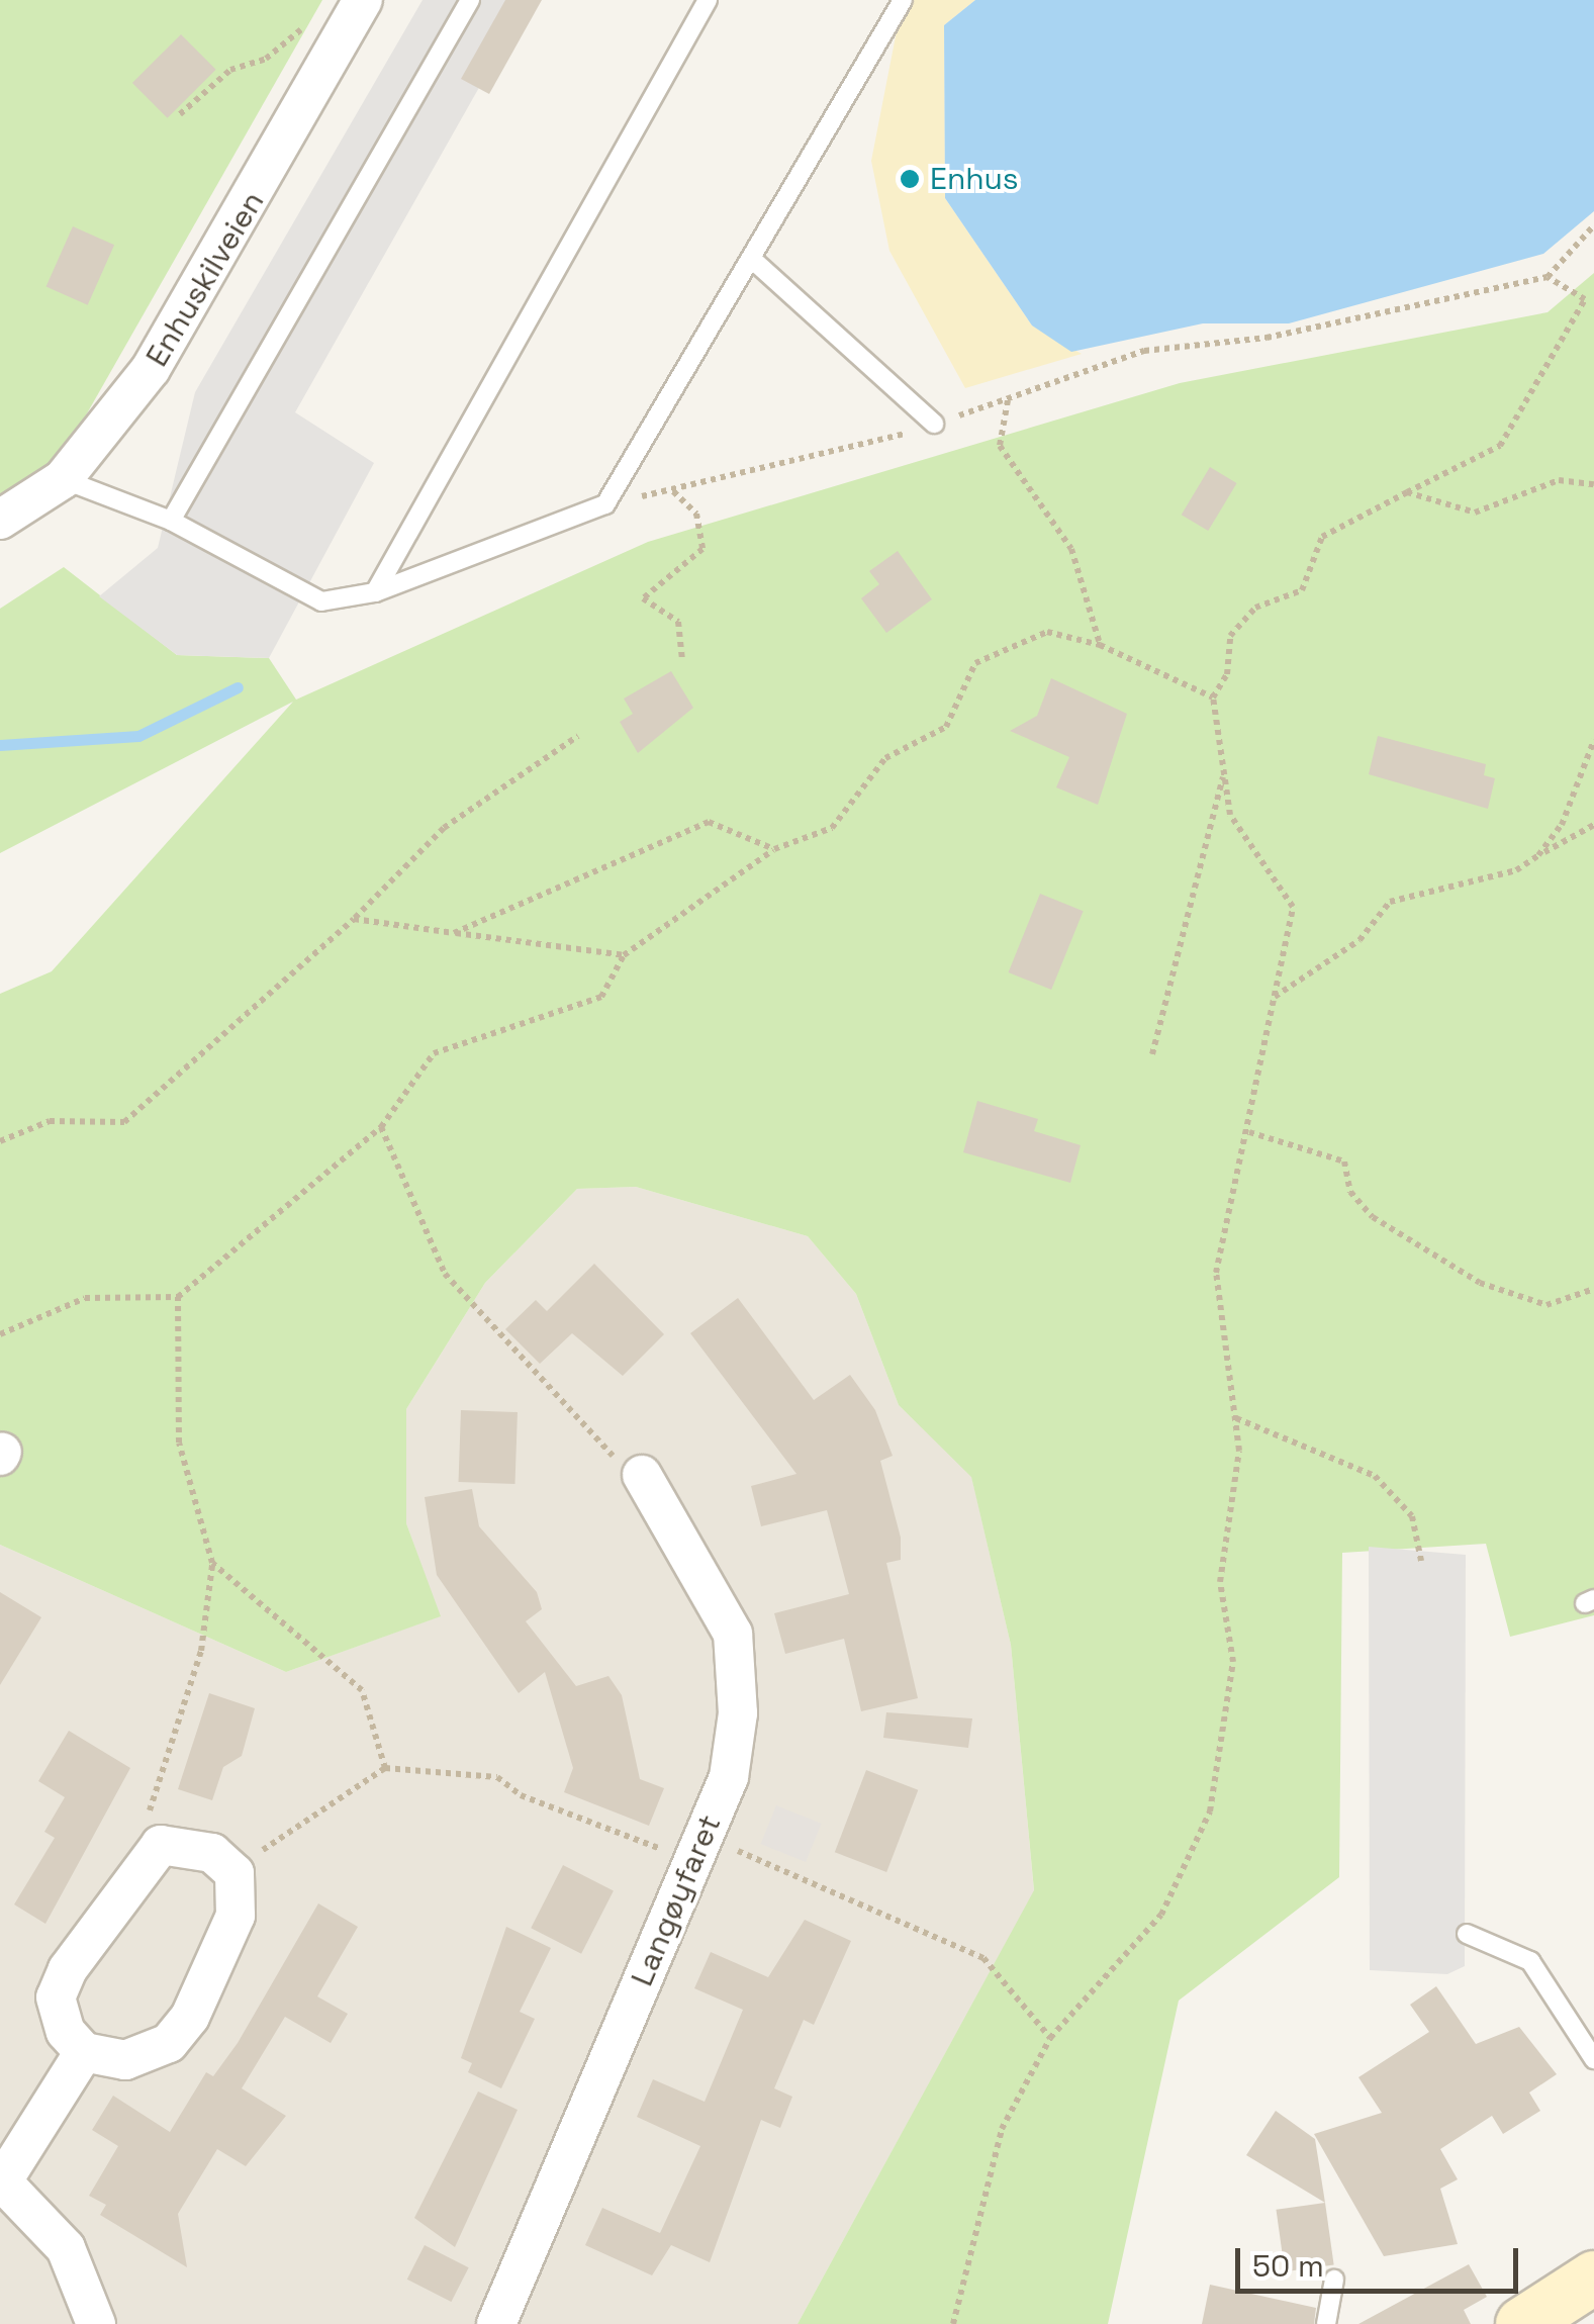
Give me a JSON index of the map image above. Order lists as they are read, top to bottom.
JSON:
{
  "streets": {
    "street": ["Enhuskilveien", "Langøyfaret"]
  },
  "places": ["Enhus"],
  "scale_bar": "50 m"
}
